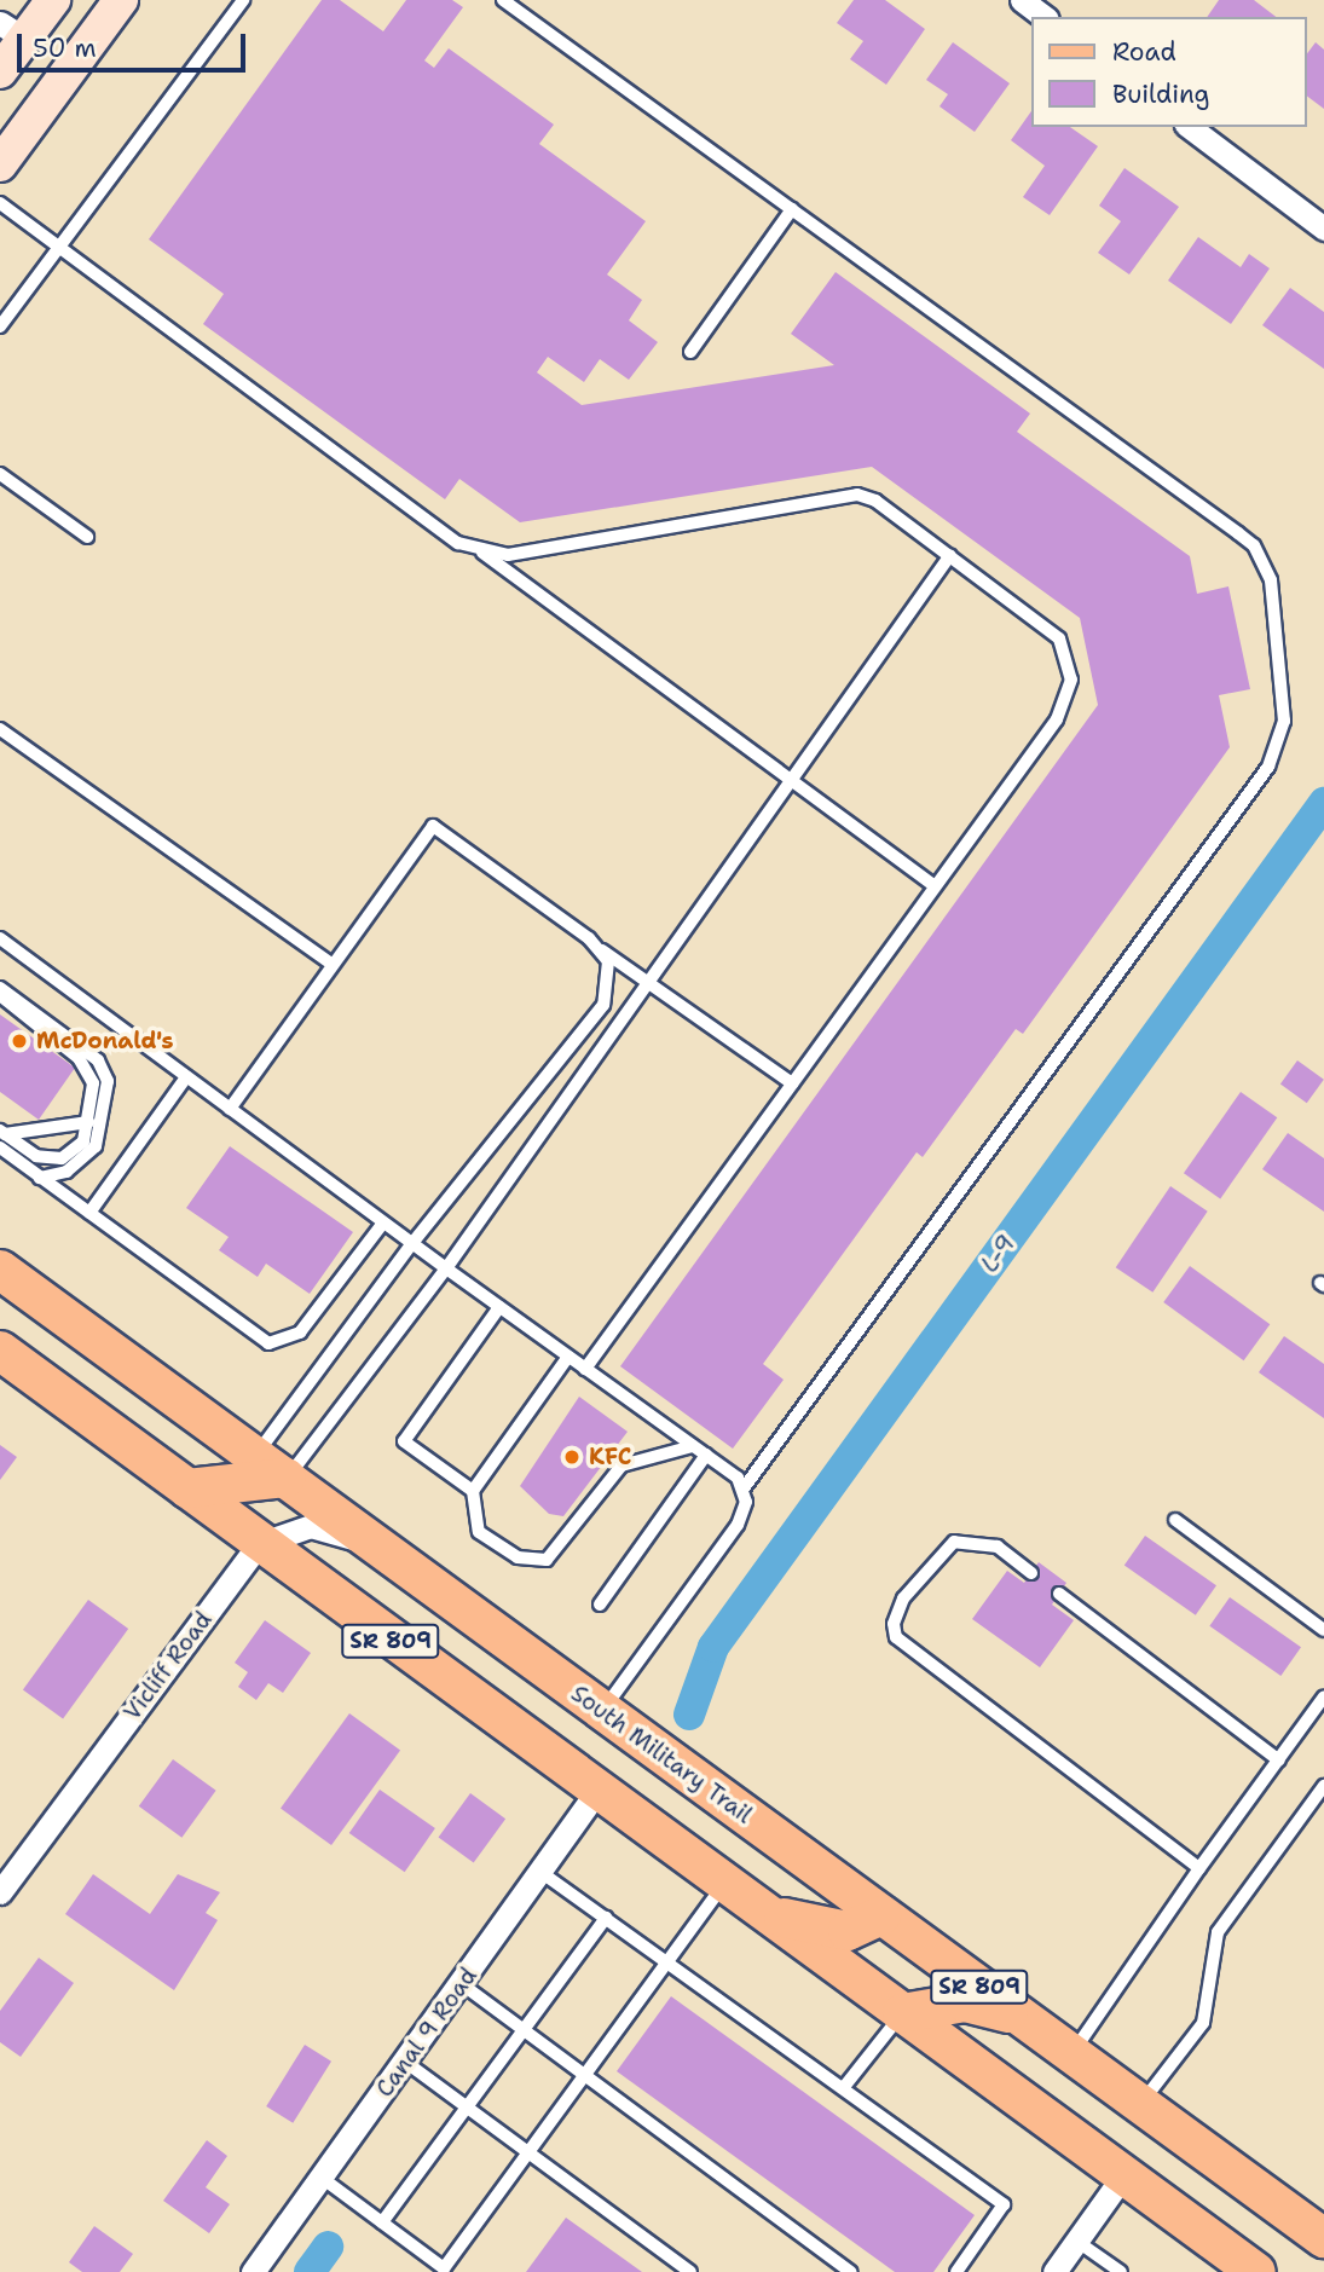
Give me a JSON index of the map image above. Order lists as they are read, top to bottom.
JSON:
{
  "streets": {
    "main road": ["SR 809", "South Military Trail"],
    "street": ["Vicliff Road", "Canal 9 Road"]
  },
  "crossings": [
    ["SR 809", "Vicliff Road"],
    ["SR 809", "Canal 9 Road"]
  ],
  "water": ["L-9"],
  "places": ["McDonald's", "KFC"],
  "legend": ["Road", "Building"],
  "scale_bar": "50 m"
}
